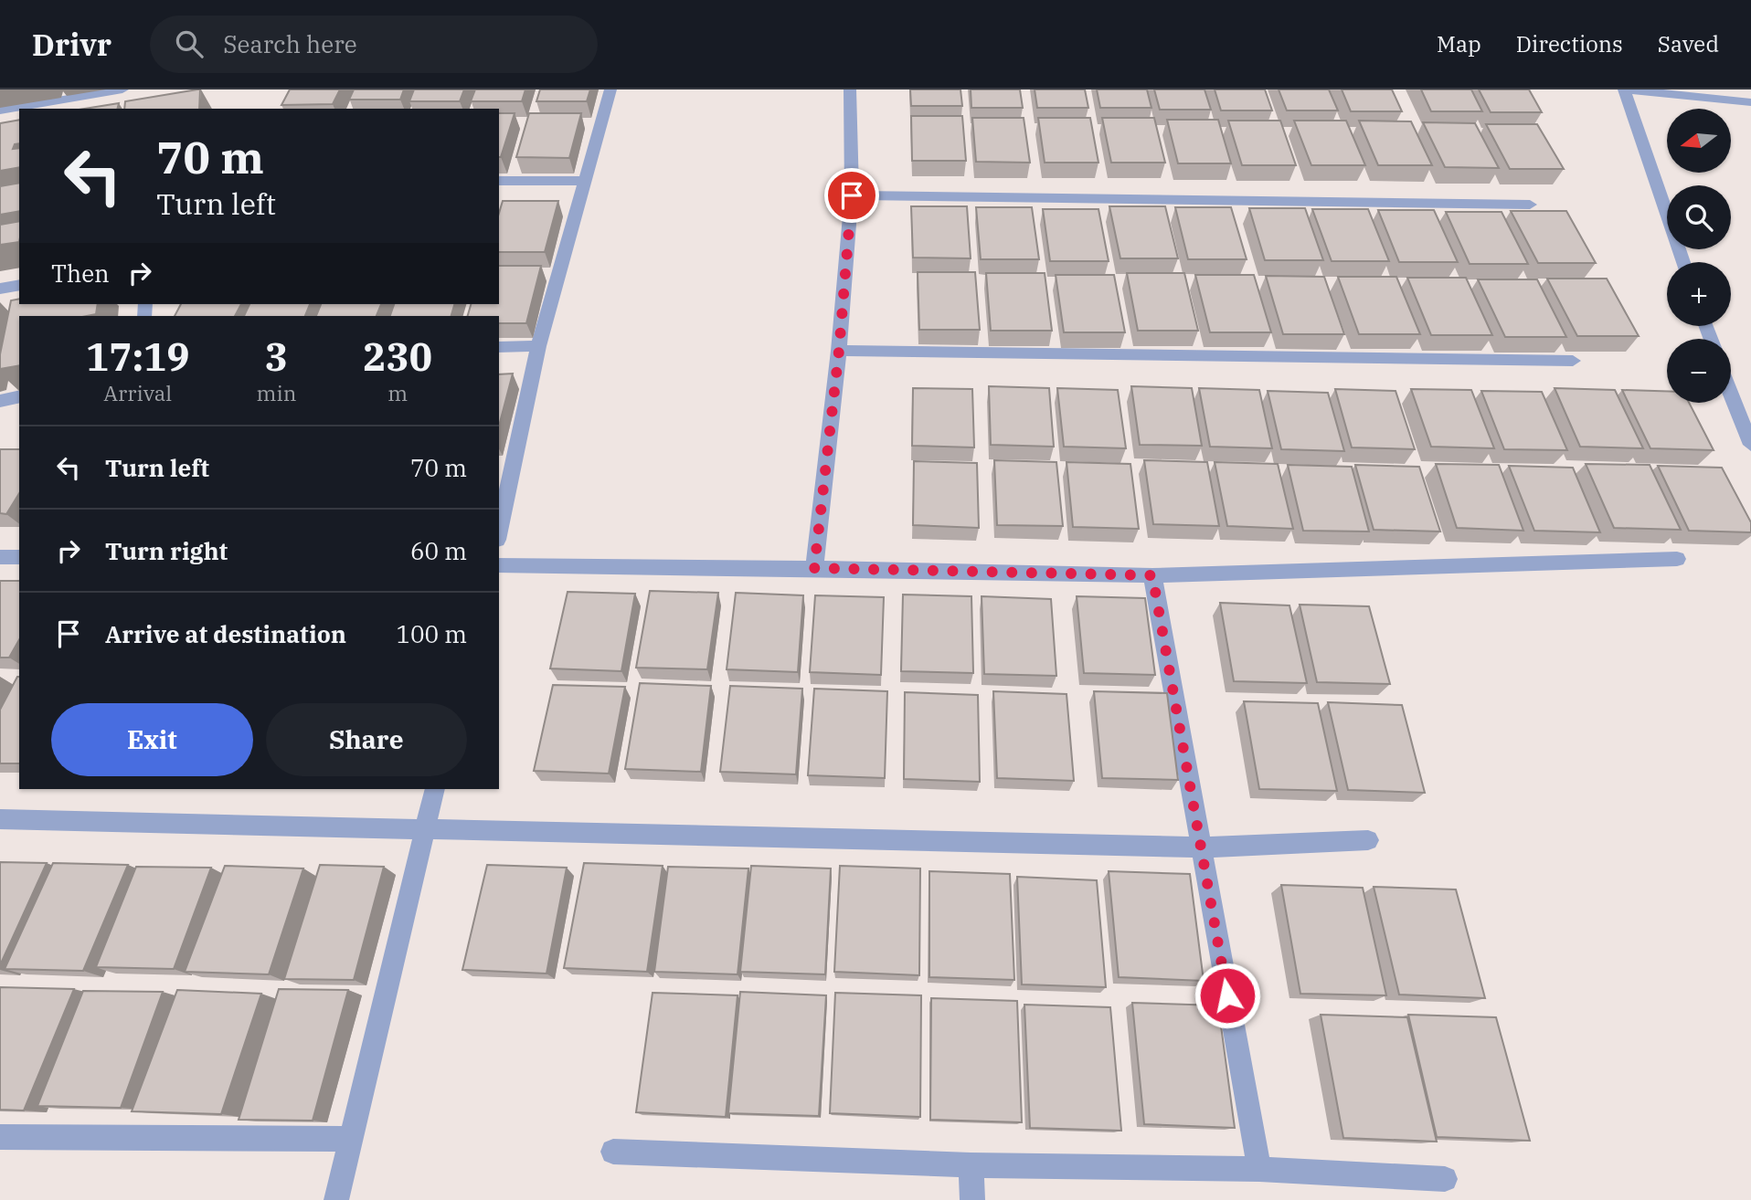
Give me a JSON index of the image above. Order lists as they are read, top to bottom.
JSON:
{
  "north": "left",
  "page": {
    "header": "Drivr",
    "search": "Search here",
    "nav": ["Map", "Directions", "Saved"],
    "map_buttons": ["+", "−"],
    "turn": ["70 m", "Turn left"],
    "then": "Then",
    "eta": [
      "17:19",
      "Arrival",
      "3",
      "min",
      "230",
      "m"
    ],
    "list": [
      {
        "name": "Turn left",
        "value": "70 m"
      },
      {
        "name": "Turn right",
        "value": "60 m"
      },
      {
        "name": "Arrive at destination",
        "value": "100 m"
      }
    ],
    "buttons": ["Exit", "Share"]
  }
}
